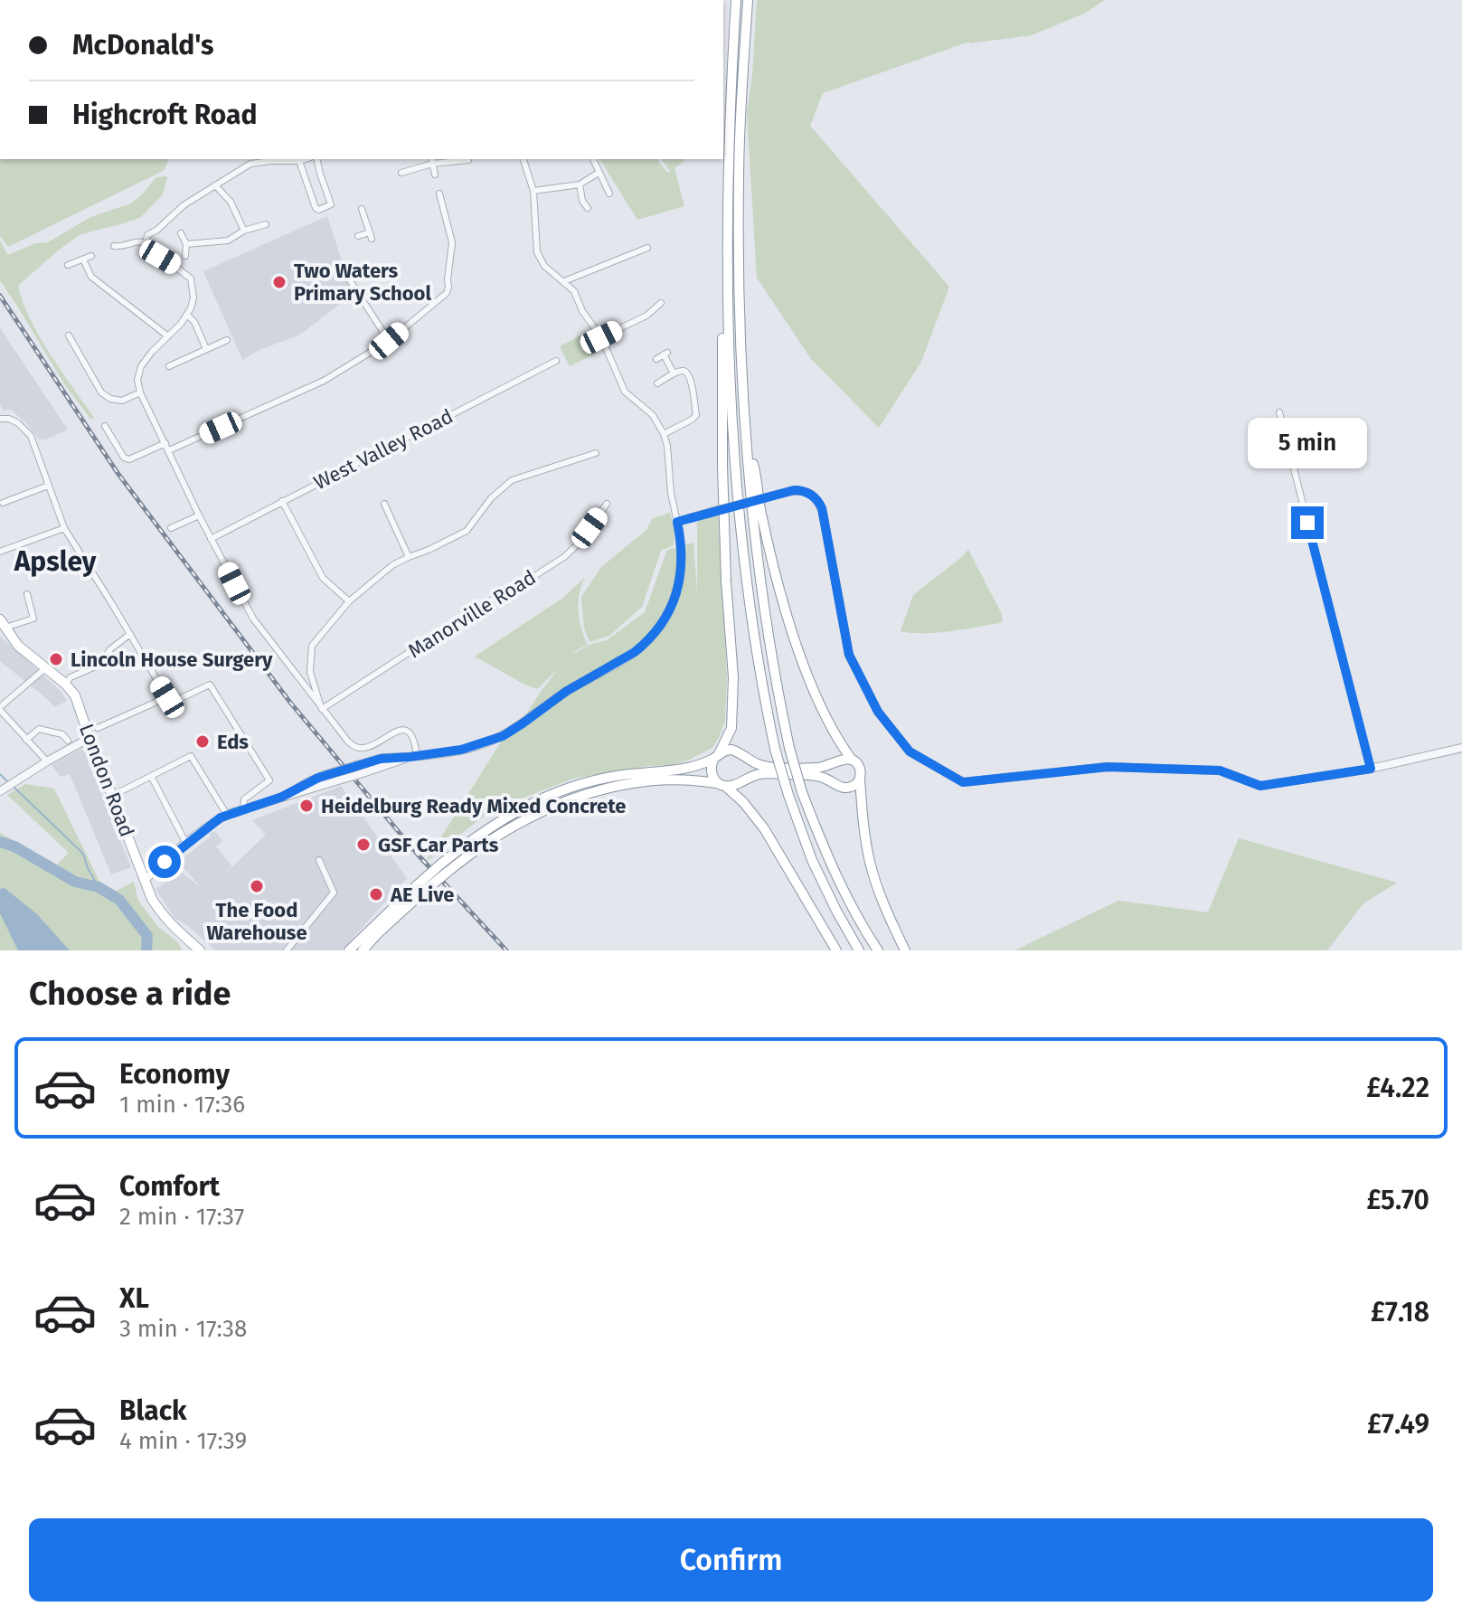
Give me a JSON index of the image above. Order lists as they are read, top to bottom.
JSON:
{
  "streets": {
    "main road": ["London Road"],
    "street": ["West Valley Road", "Manorville Road"]
  },
  "districts": ["Apsley"],
  "places": [
    "Two Waters Primary School",
    "Lincoln House Surgery",
    "Eds",
    "Heidelburg Ready Mixed Concrete",
    "GSF Car Parts",
    "The Food Warehouse",
    "AE Live"
  ],
  "page": {
    "banner": ["McDonald's", "Highcroft Road"],
    "bubble": "5 min",
    "heading": "Choose a ride",
    "list": [
      {
        "name": "Economy",
        "note": "1 min · 17:36",
        "value": "£4.22"
      },
      {
        "name": "Comfort",
        "note": "2 min · 17:37",
        "value": "£5.70"
      },
      {
        "name": "XL",
        "note": "3 min · 17:38",
        "value": "£7.18"
      },
      {
        "name": "Black",
        "note": "4 min · 17:39",
        "value": "£7.49"
      }
    ],
    "buttons": "Confirm"
  }
}
